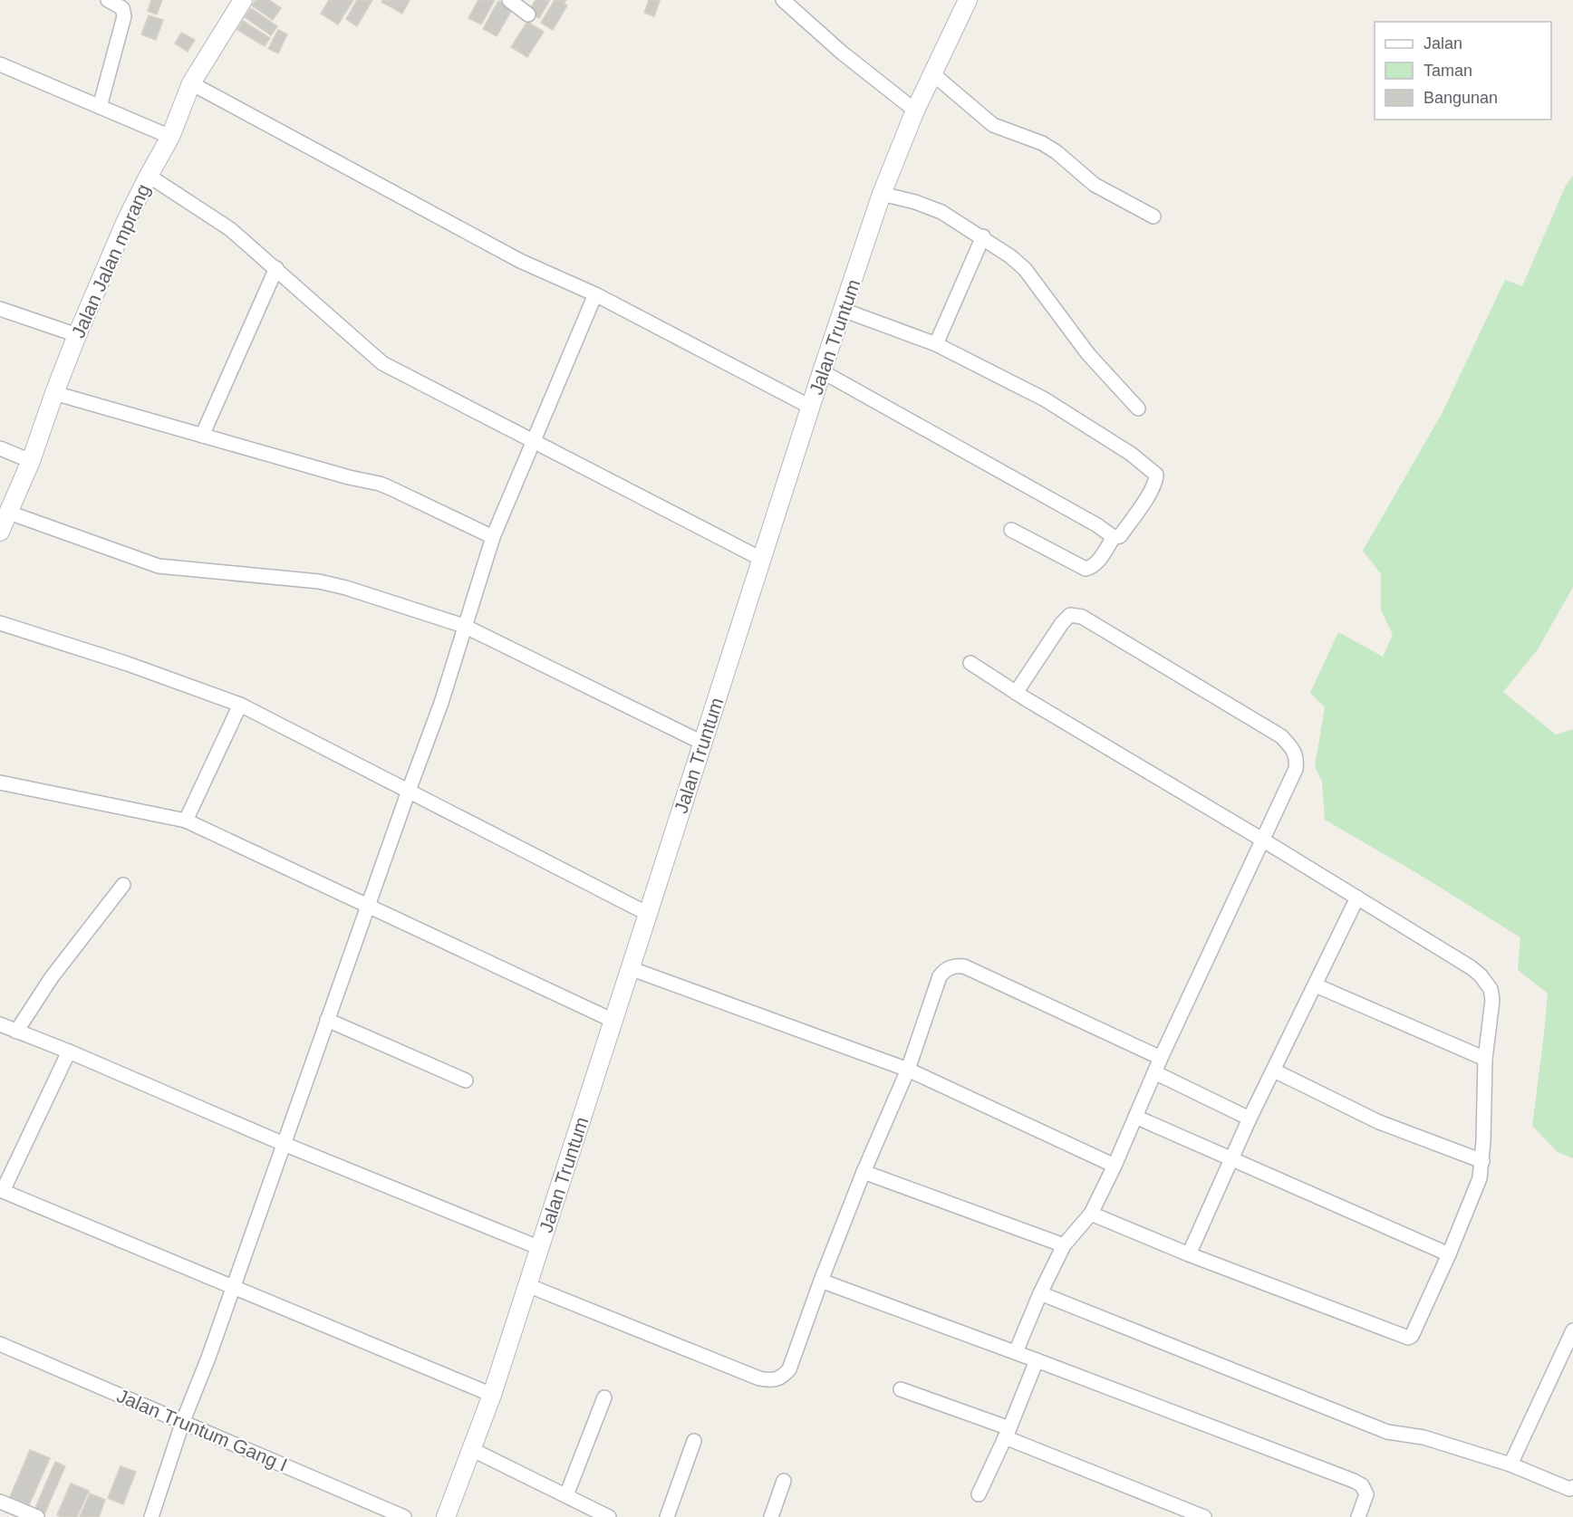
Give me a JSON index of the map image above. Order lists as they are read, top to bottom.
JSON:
{
  "streets": {
    "street": ["Jalan Jalan mprang", "Jalan Truntum", "Jalan Truntum Gang I"]
  },
  "legend": ["Jalan", "Taman", "Bangunan"]
}
